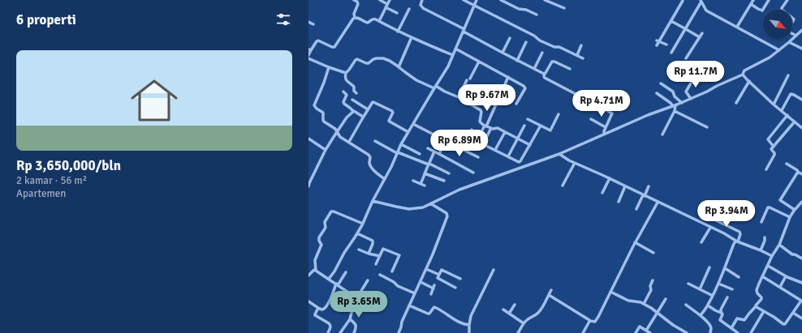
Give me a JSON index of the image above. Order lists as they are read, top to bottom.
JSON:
{
  "north": "bottom right",
  "page": {
    "heading": "6 properti",
    "list": [
      {
        "name": "Rp 3,650,000/bln",
        "note": "2 kamar · 56 m² · Apartemen"
      }
    ],
    "price": [
      "Rp 11.7M",
      "Rp 9.67M",
      "Rp 4.71M",
      "Rp 6.89M",
      "Rp 3.94M",
      "Rp 3.65M"
    ]
  }
}
